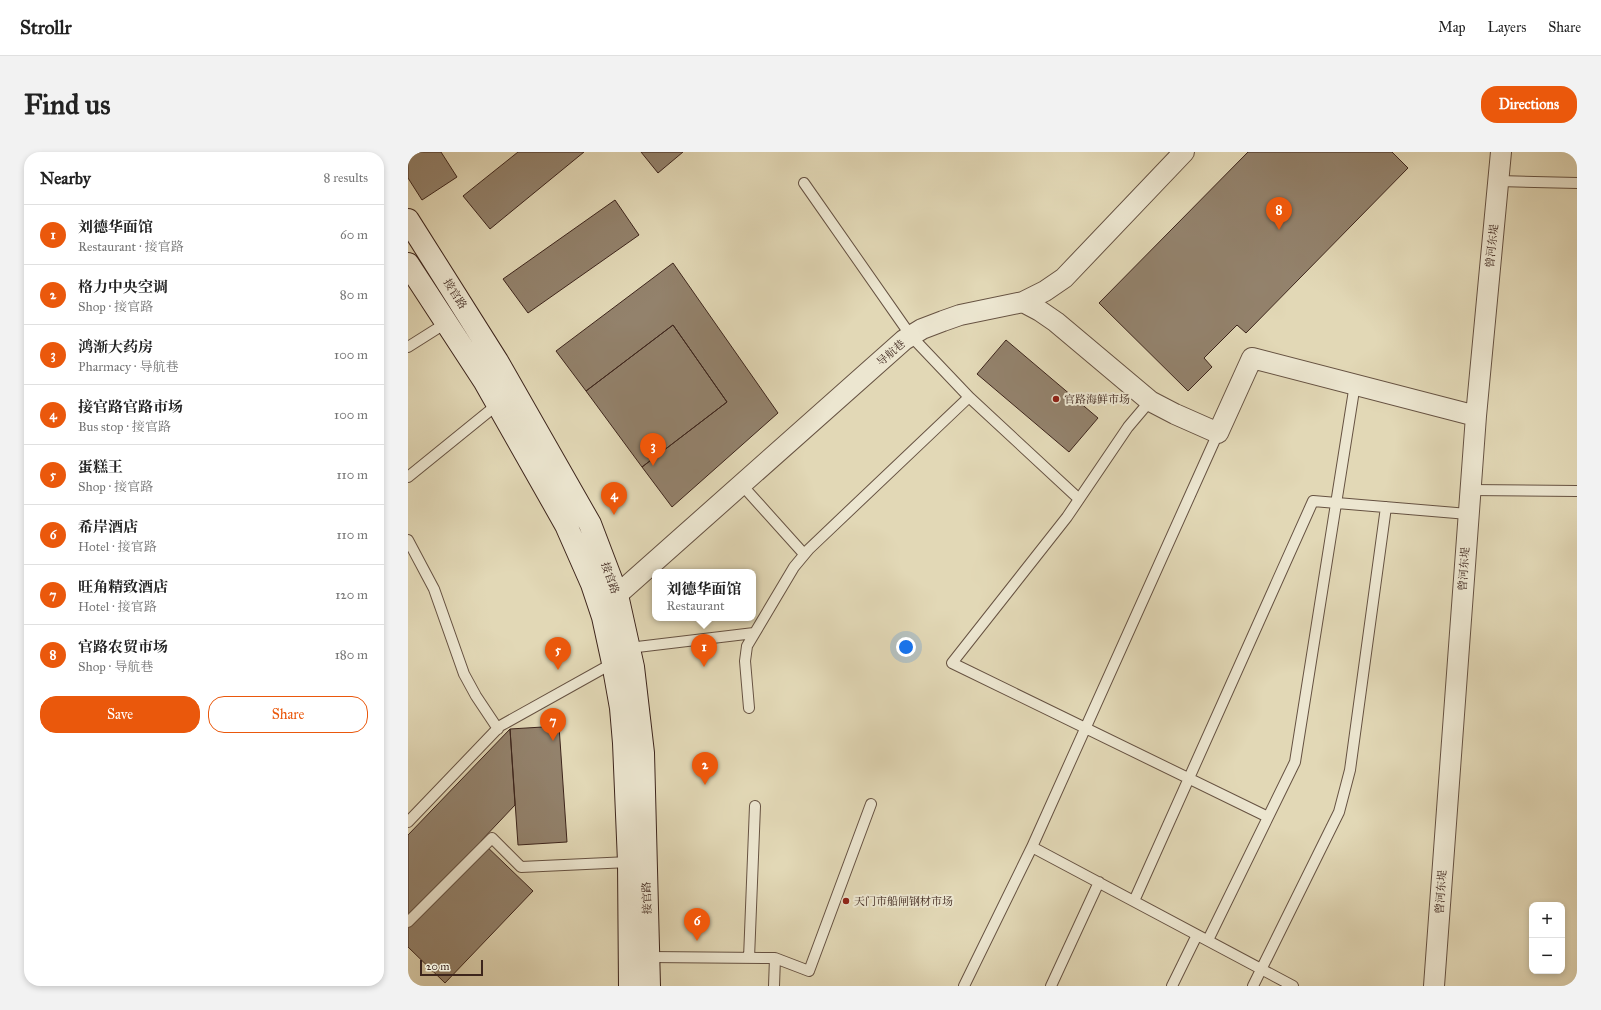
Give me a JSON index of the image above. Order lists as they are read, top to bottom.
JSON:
{
  "streets": {
    "main road": ["接官路"],
    "street": ["曾河东堤", "导航巷"]
  },
  "crossings": [
    ["接官路", "导航巷"]
  ],
  "places": ["官路海鲜市场", "天门市船闸钢材市场"],
  "scale_bar": "20 m",
  "page": {
    "header": "Strollr",
    "nav": ["Map", "Layers", "Share"],
    "buttons": [
      "Directions",
      ["Save", "Share"]
    ],
    "title": "Find us",
    "heading": ["Nearby", "8 results"],
    "pins": [
      "8",
      "3",
      "4",
      "1",
      "5",
      "7",
      "2",
      "6"
    ],
    "list": [
      {
        "mark": "1",
        "name": "刘德华面馆",
        "note": "Restaurant · 接官路",
        "value": "60 m"
      },
      {
        "mark": "2",
        "name": "格力中央空调",
        "note": "Shop · 接官路",
        "value": "80 m"
      },
      {
        "mark": "3",
        "name": "鸿渐大药房",
        "note": "Pharmacy · 导航巷",
        "value": "100 m"
      },
      {
        "mark": "4",
        "name": "接官路官路市场",
        "note": "Bus stop · 接官路",
        "value": "100 m"
      },
      {
        "mark": "5",
        "name": "蛋糕王",
        "note": "Shop · 接官路",
        "value": "110 m"
      },
      {
        "mark": "6",
        "name": "希岸酒店",
        "note": "Hotel · 接官路",
        "value": "110 m"
      },
      {
        "mark": "7",
        "name": "旺角精致酒店",
        "note": "Hotel · 接官路",
        "value": "120 m"
      },
      {
        "mark": "8",
        "name": "官路农贸市场",
        "note": "Shop · 导航巷",
        "value": "180 m"
      }
    ],
    "popup": ["刘德华面馆", "Restaurant"],
    "map_buttons": ["+", "−"],
    "scale": "20 m"
  }
}
